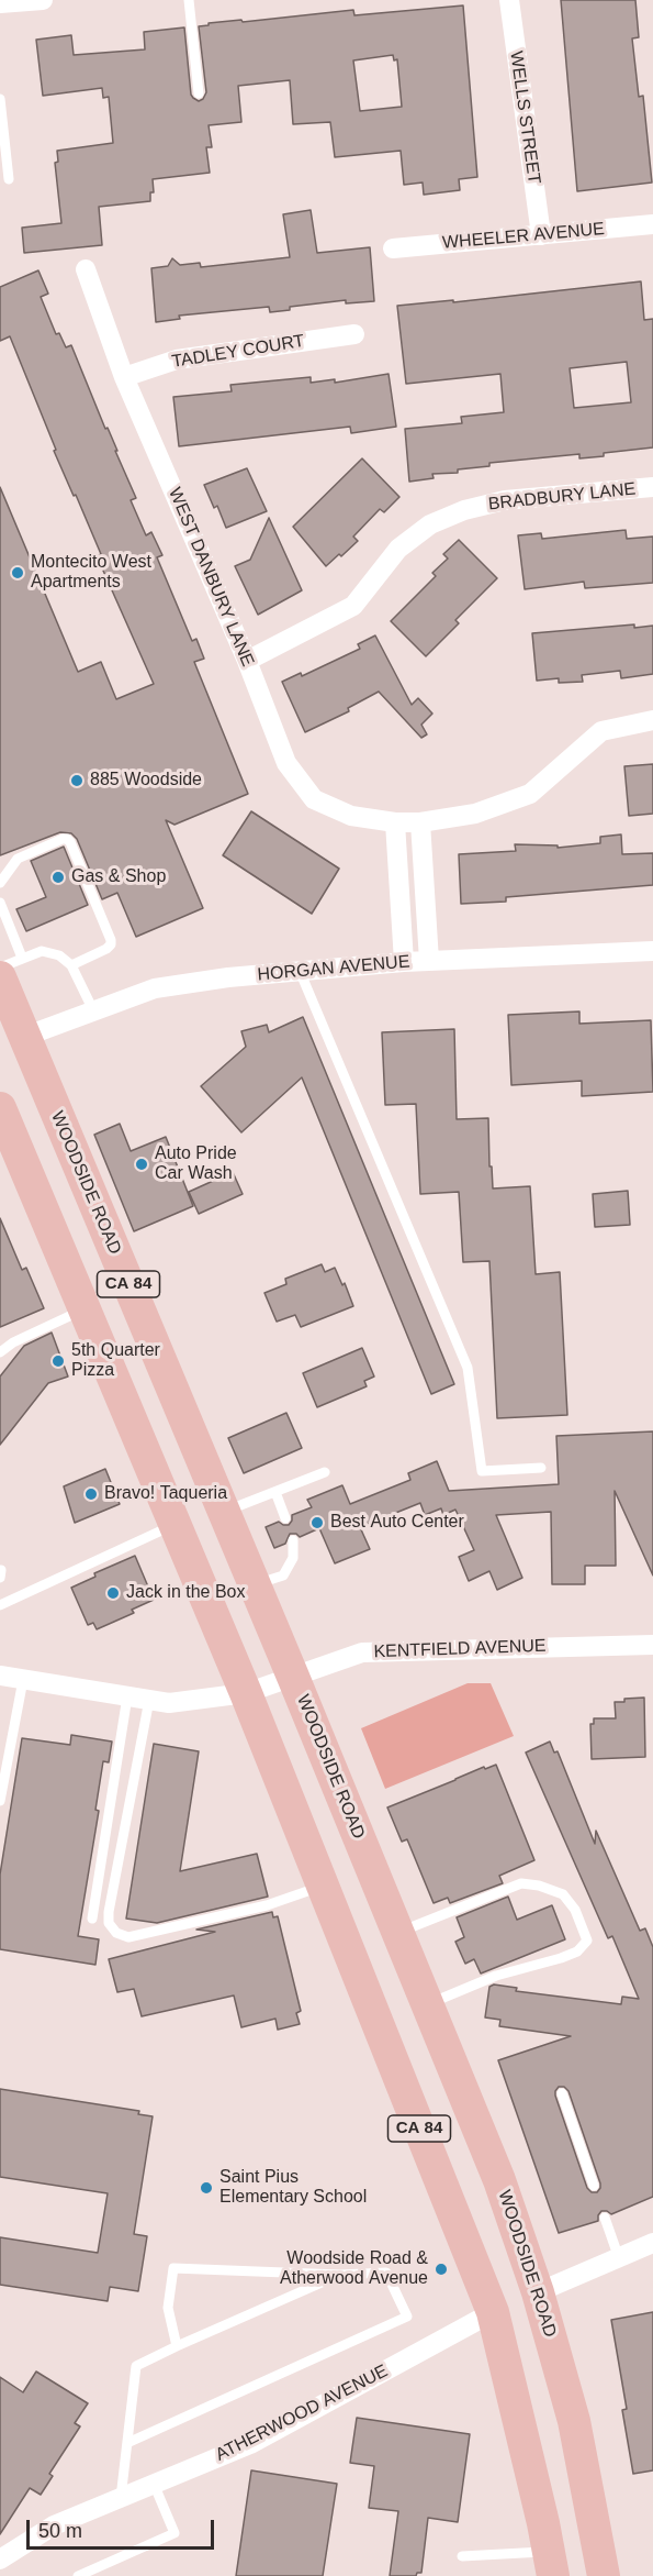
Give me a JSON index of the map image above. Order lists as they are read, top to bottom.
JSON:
{
  "streets": {
    "main road": ["WOODSIDE ROAD", "CA 84"],
    "street": [
      "WELLS STREET",
      "WHEELER AVENUE",
      "TADLEY COURT",
      "BRADBURY LANE",
      "WEST DANBURY LANE",
      "HORGAN AVENUE",
      "KENTFIELD AVENUE",
      "ATHERWOOD AVENUE"
    ]
  },
  "crossings": [
    ["WELLS STREET", "WHEELER AVENUE"],
    ["TADLEY COURT", "WEST DANBURY LANE"],
    ["BRADBURY LANE", "WEST DANBURY LANE"],
    ["HORGAN AVENUE", "WOODSIDE ROAD"],
    ["WOODSIDE ROAD", "KENTFIELD AVENUE"],
    ["CA 84", "KENTFIELD AVENUE"],
    ["CA 84", "ATHERWOOD AVENUE"]
  ],
  "places": [
    "Montecito West Apartments",
    "885 Woodside",
    "Gas & Shop",
    "Auto Pride Car Wash",
    "5th Quarter Pizza",
    "Bravo! Taqueria",
    "Best Auto Center",
    "Jack in the Box",
    "Saint Pius Elementary School",
    "Woodside Road & Atherwood Avenue"
  ],
  "scale_bar": "50 m"
}
